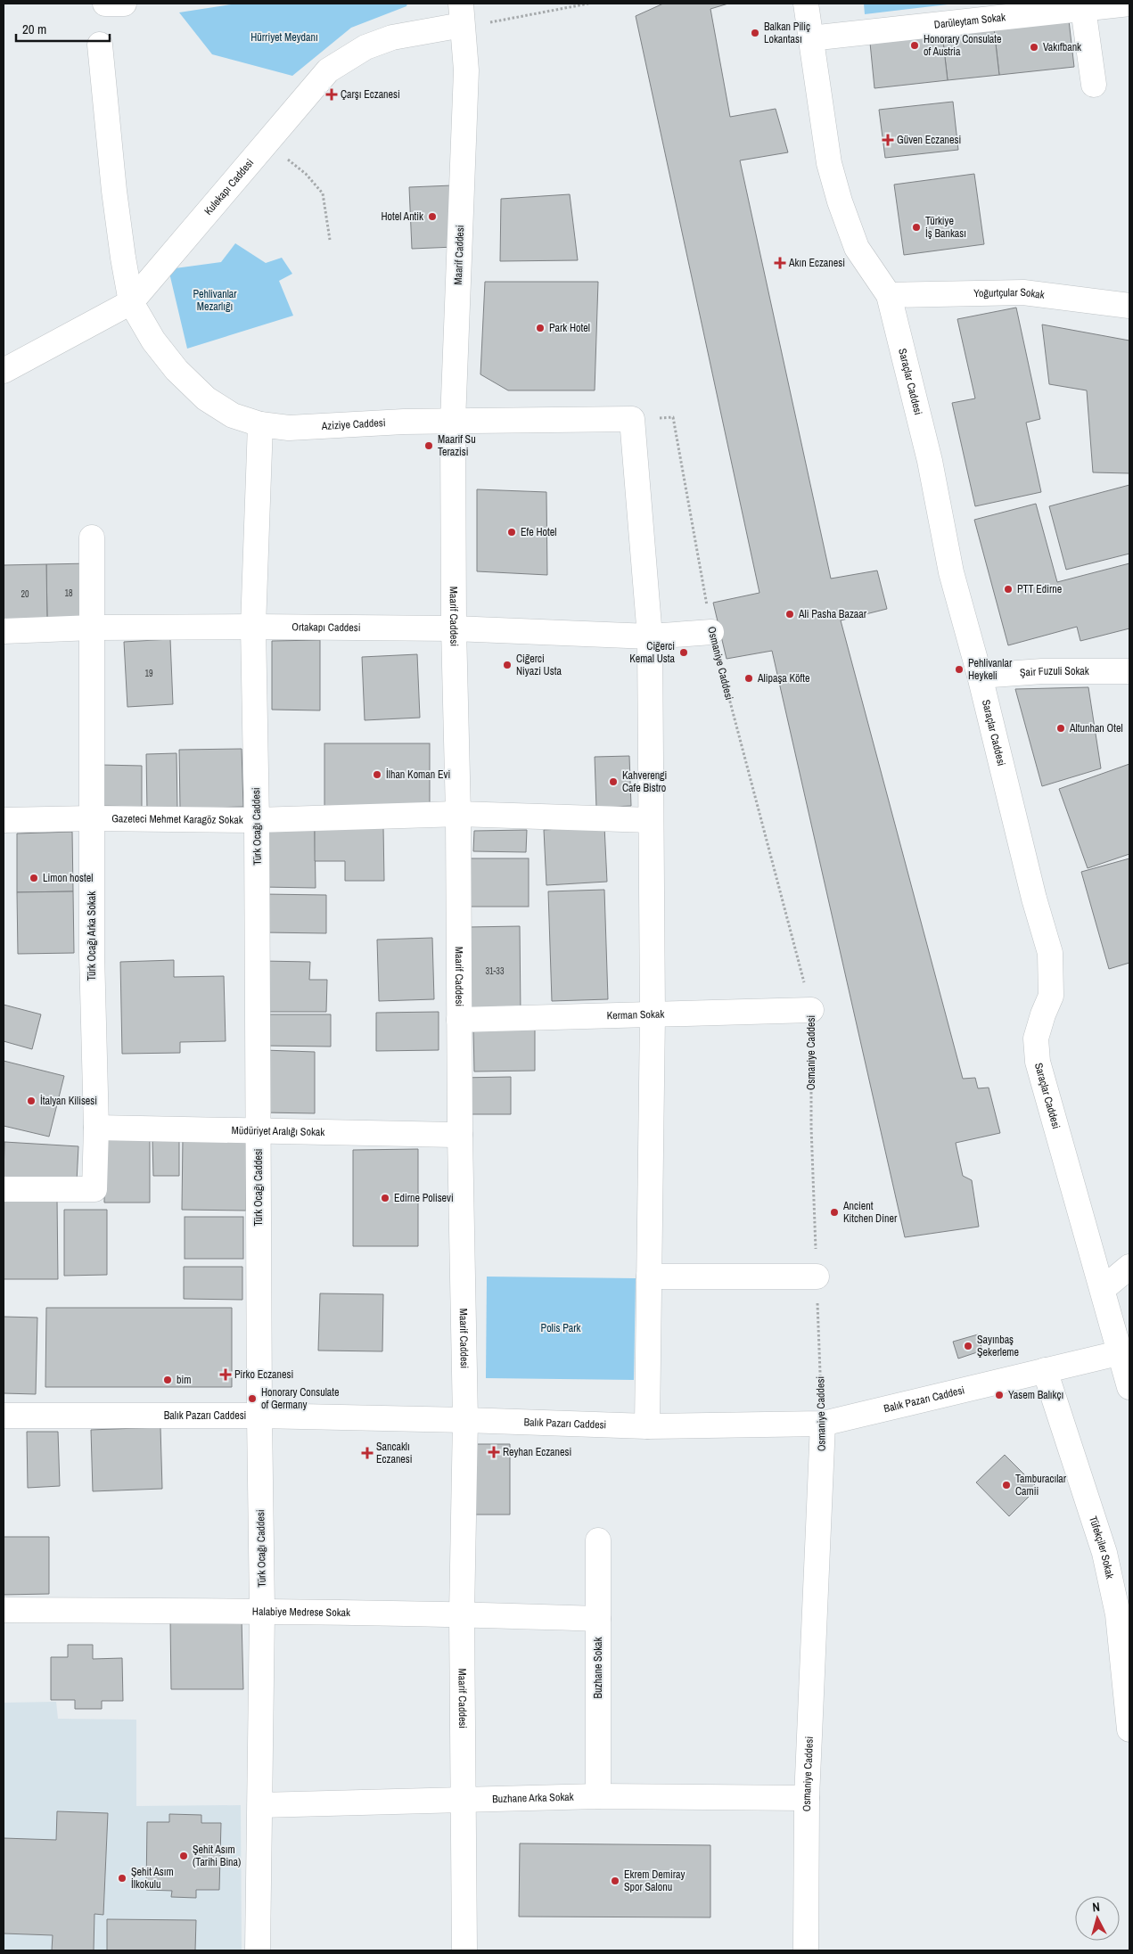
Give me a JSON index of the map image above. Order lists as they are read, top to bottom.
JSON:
{
  "streets": {
    "street": [
      "Darüleytam Sokak",
      "Kulekapı Caddesi",
      "Maarif Caddesi",
      "Yoğurtçular Sokak",
      "Saraçlar Caddesi",
      "Aziziye Caddesi",
      "Ortakapı Caddesi",
      "Osmaniye Caddesi",
      "Şair Fuzuli Sokak",
      "Gazeteci Mehmet Karagöz Sokak",
      "Türk Ocağı Caddesi",
      "Türk Ocağı Arka Sokak",
      "Kerman Sokak",
      "Müdüriyet Aralığı Sokak",
      "Balık Pazarı Caddesi",
      "Tüfekçiler Sokak",
      "Halabiye Medrese Sokak",
      "Buzhane Sokak",
      "Buzhane Arka Sokak"
    ]
  },
  "crossings": [
    ["Darüleytam Sokak", "Saraçlar Caddesi"],
    ["Kulekapı Caddesi", "Maarif Caddesi"],
    ["Kulekapı Caddesi", "Aziziye Caddesi"],
    ["Maarif Caddesi", "Aziziye Caddesi"],
    ["Maarif Caddesi", "Ortakapı Caddesi"],
    ["Maarif Caddesi", "Gazeteci Mehmet Karagöz Sokak"],
    ["Maarif Caddesi", "Kerman Sokak"],
    ["Maarif Caddesi", "Müdüriyet Aralığı Sokak"],
    ["Maarif Caddesi", "Balık Pazarı Caddesi"],
    ["Maarif Caddesi", "Halabiye Medrese Sokak"],
    ["Maarif Caddesi", "Buzhane Arka Sokak"],
    ["Yoğurtçular Sokak", "Saraçlar Caddesi"],
    ["Saraçlar Caddesi", "Şair Fuzuli Sokak"],
    ["Saraçlar Caddesi", "Balık Pazarı Caddesi"],
    ["Aziziye Caddesi", "Osmaniye Caddesi"],
    ["Aziziye Caddesi", "Türk Ocağı Caddesi"],
    ["Ortakapı Caddesi", "Osmaniye Caddesi"],
    ["Ortakapı Caddesi", "Türk Ocağı Caddesi"],
    ["Ortakapı Caddesi", "Türk Ocağı Arka Sokak"],
    ["Osmaniye Caddesi", "Kerman Sokak"],
    ["Osmaniye Caddesi", "Balık Pazarı Caddesi"],
    ["Osmaniye Caddesi", "Buzhane Arka Sokak"],
    ["Gazeteci Mehmet Karagöz Sokak", "Türk Ocağı Caddesi"],
    ["Gazeteci Mehmet Karagöz Sokak", "Türk Ocağı Arka Sokak"],
    ["Türk Ocağı Caddesi", "Müdüriyet Aralığı Sokak"],
    ["Türk Ocağı Caddesi", "Balık Pazarı Caddesi"],
    ["Türk Ocağı Caddesi", "Halabiye Medrese Sokak"],
    ["Türk Ocağı Caddesi", "Buzhane Arka Sokak"],
    ["Türk Ocağı Arka Sokak", "Müdüriyet Aralığı Sokak"],
    ["Balık Pazarı Caddesi", "Tüfekçiler Sokak"],
    ["Halabiye Medrese Sokak", "Buzhane Sokak"],
    ["Buzhane Sokak", "Buzhane Arka Sokak"]
  ],
  "parks": ["Hürriyet Meydanı", "Pehlivanlar Mezarlığı", "Polis Park"],
  "places": {
    "other": [
      "Balkan Piliç Lokantası",
      "Honorary Consulate of Austria",
      "Vakıfbank",
      "Hotel Antik",
      "Türkiye İş Bankası",
      "Park Hotel",
      "Maarif Su Terazisi",
      "Efe Hotel",
      "PTT Edirne",
      "Ali Pasha Bazaar",
      "Ciğerci Kemal Usta",
      "Ciğerci Niyazi Usta",
      "Pehlivanlar Heykeli",
      "Alipaşa Köfte",
      "Altunhan Otel",
      "İlhan Koman Evi",
      "Kahverengi Cafe Bistro",
      "Limon hostel",
      "İtalyan Kilisesi",
      "Edirne Polisevi",
      "Ancient Kitchen Diner",
      "Sayınbaş Şekerleme",
      "bim",
      "Yasem Balıkçı",
      "Honorary Consulate of Germany",
      "Tamburacılar Camii",
      "Şehit Asım (Tarihi Bina)",
      "Şehit Asım İlkokulu",
      "Ekrem Demiray Spor Salonu"
    ],
    "health": [
      "Çarşı Eczanesi",
      "Güven Eczanesi",
      "Akın Eczanesi",
      "Pirko Eczanesi",
      "Reyhan Eczanesi",
      "Sancaklı Eczanesi"
    ]
  },
  "house_numbers": [
    "18",
    "20",
    "19",
    "31-33"
  ],
  "scale_bar": "20 m",
  "north": "top"
}
